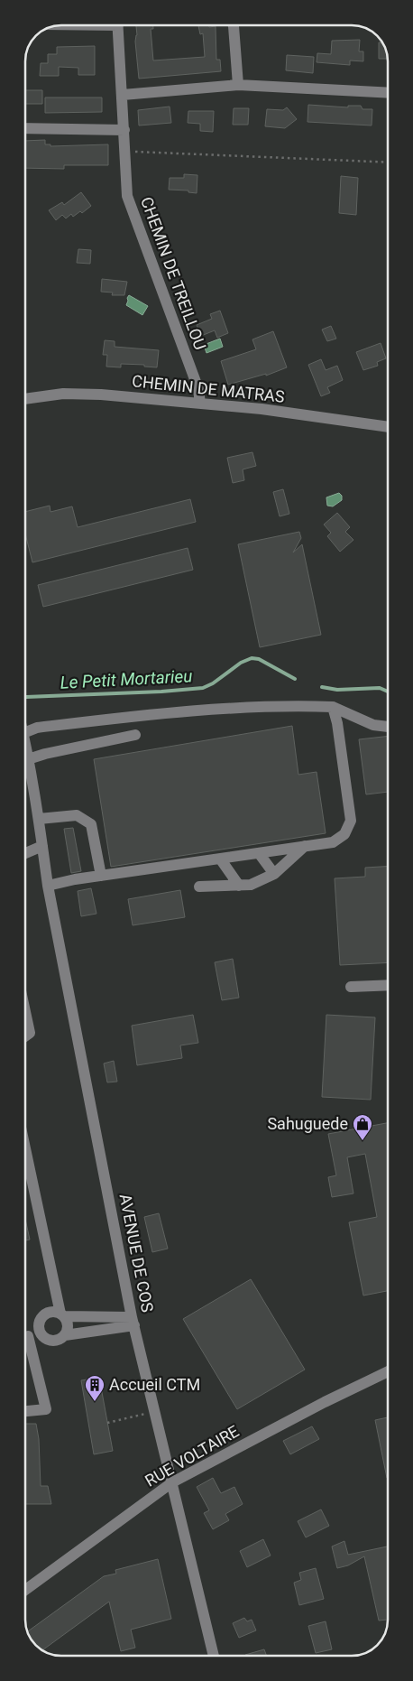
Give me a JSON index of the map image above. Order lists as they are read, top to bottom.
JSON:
{
  "streets": {
    "street": [
      "CHEMIN DE TREILLOU",
      "CHEMIN DE MATRAS",
      "AVENUE DE COS",
      "RUE VOLTAIRE"
    ]
  },
  "crossings": [
    ["CHEMIN DE TREILLOU", "CHEMIN DE MATRAS"],
    ["AVENUE DE COS", "RUE VOLTAIRE"]
  ],
  "water": ["Le Petit Mortarieu"],
  "places": {
    "shop": ["Sahuguede"],
    "building": ["Accueil CTM"]
  }
}
